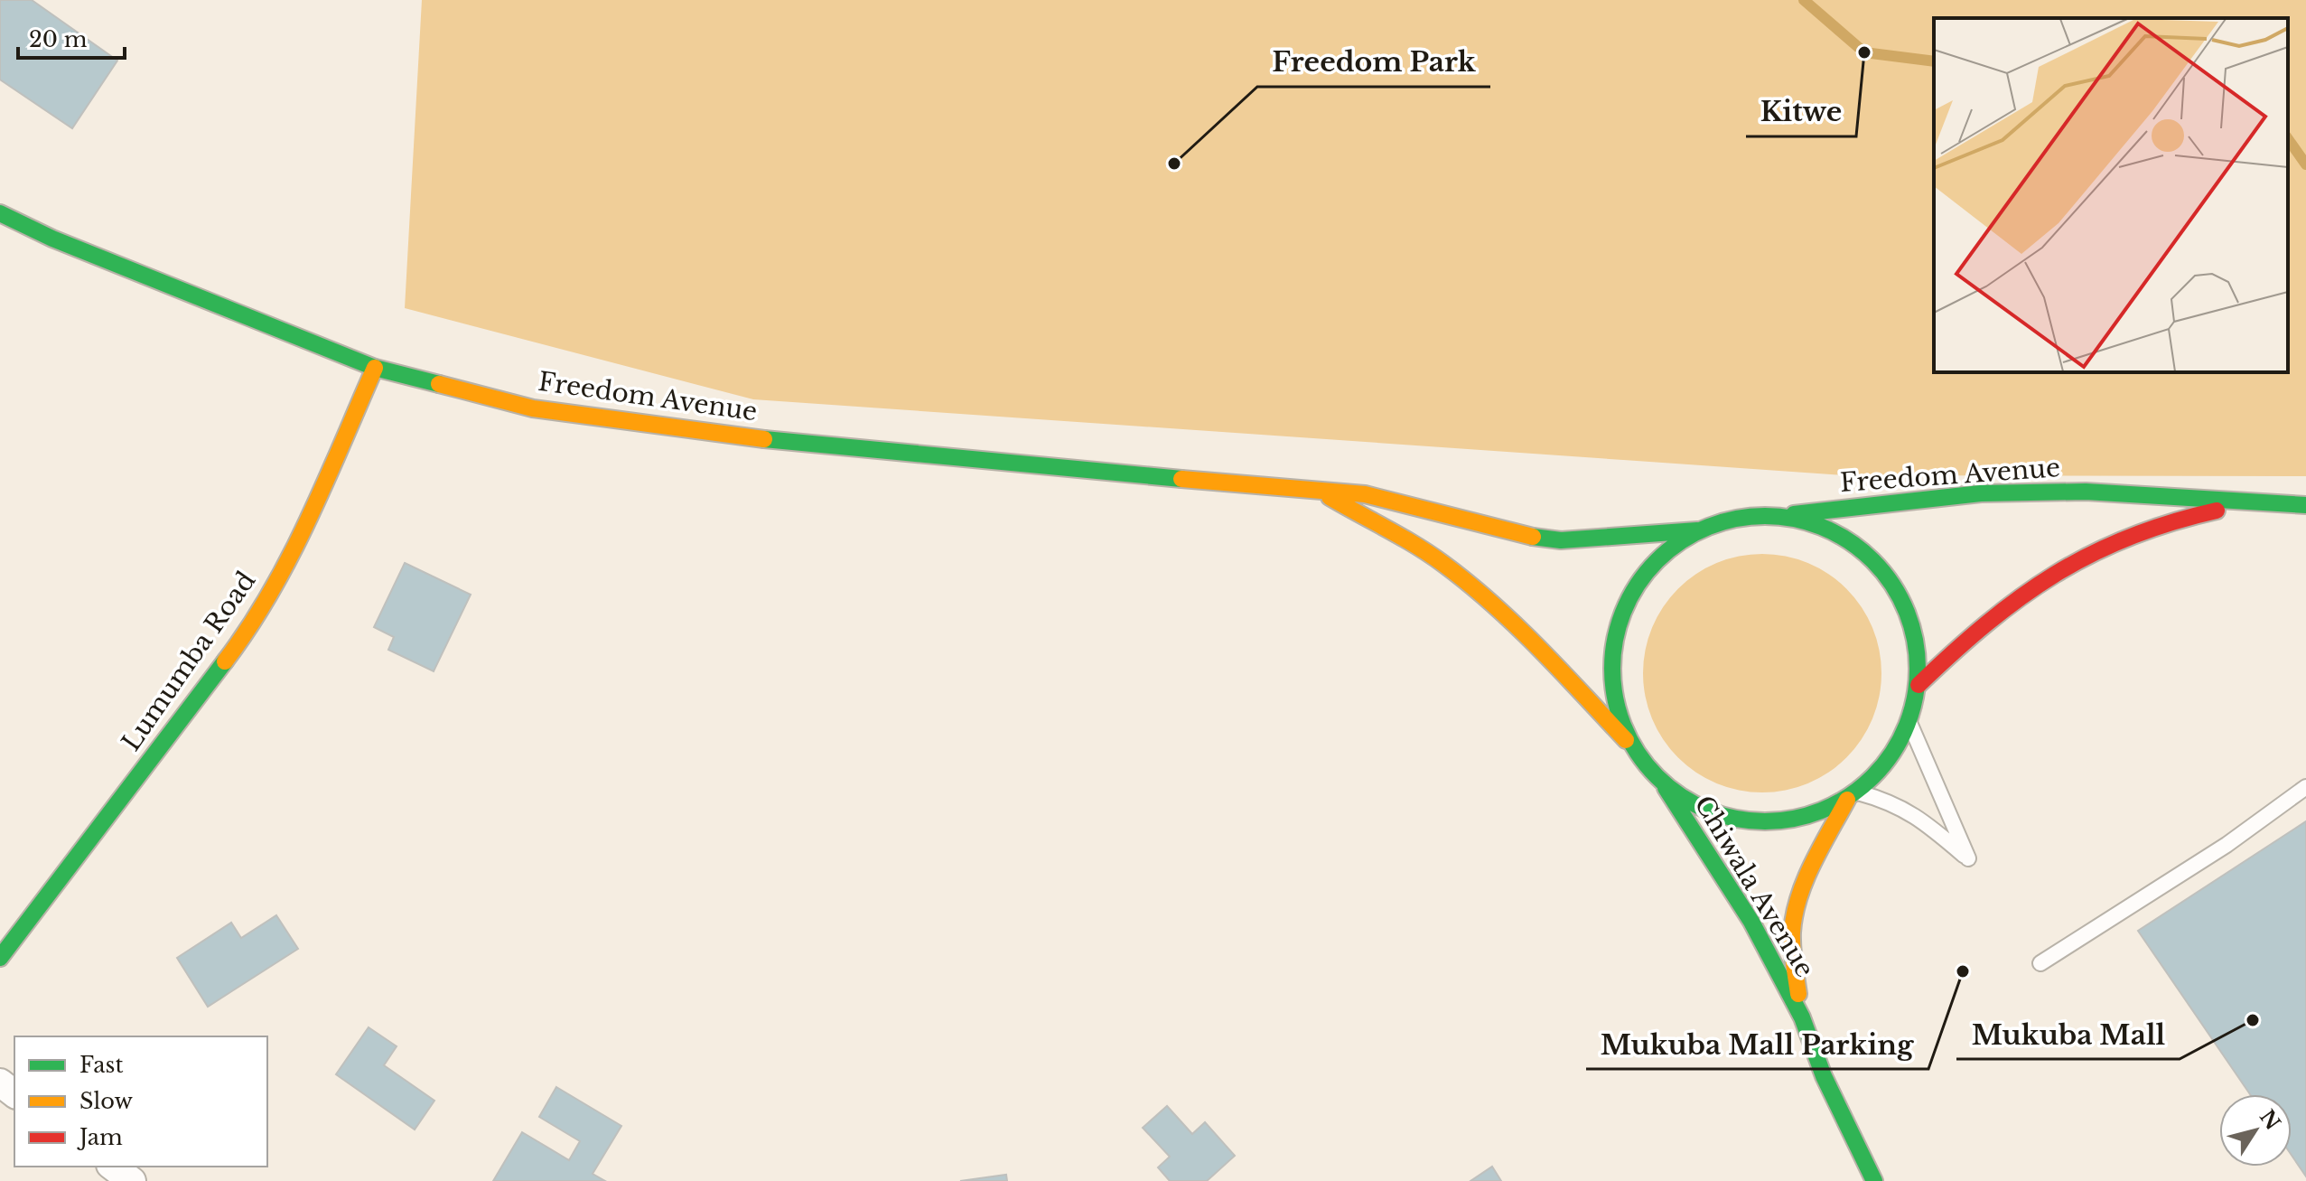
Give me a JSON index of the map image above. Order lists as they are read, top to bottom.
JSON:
{
  "streets": {
    "main road": ["Freedom Avenue", "Lumumba Road", "Chiwala Avenue"]
  },
  "crossings": [
    ["Freedom Avenue", "Lumumba Road"]
  ],
  "places": [
    "Kitwe",
    "Freedom Park",
    "Mukuba Mall Parking",
    "Mukuba Mall"
  ],
  "legend": ["Fast", "Slow", "Jam"],
  "scale_bar": "20 m",
  "north": "top right"
}
